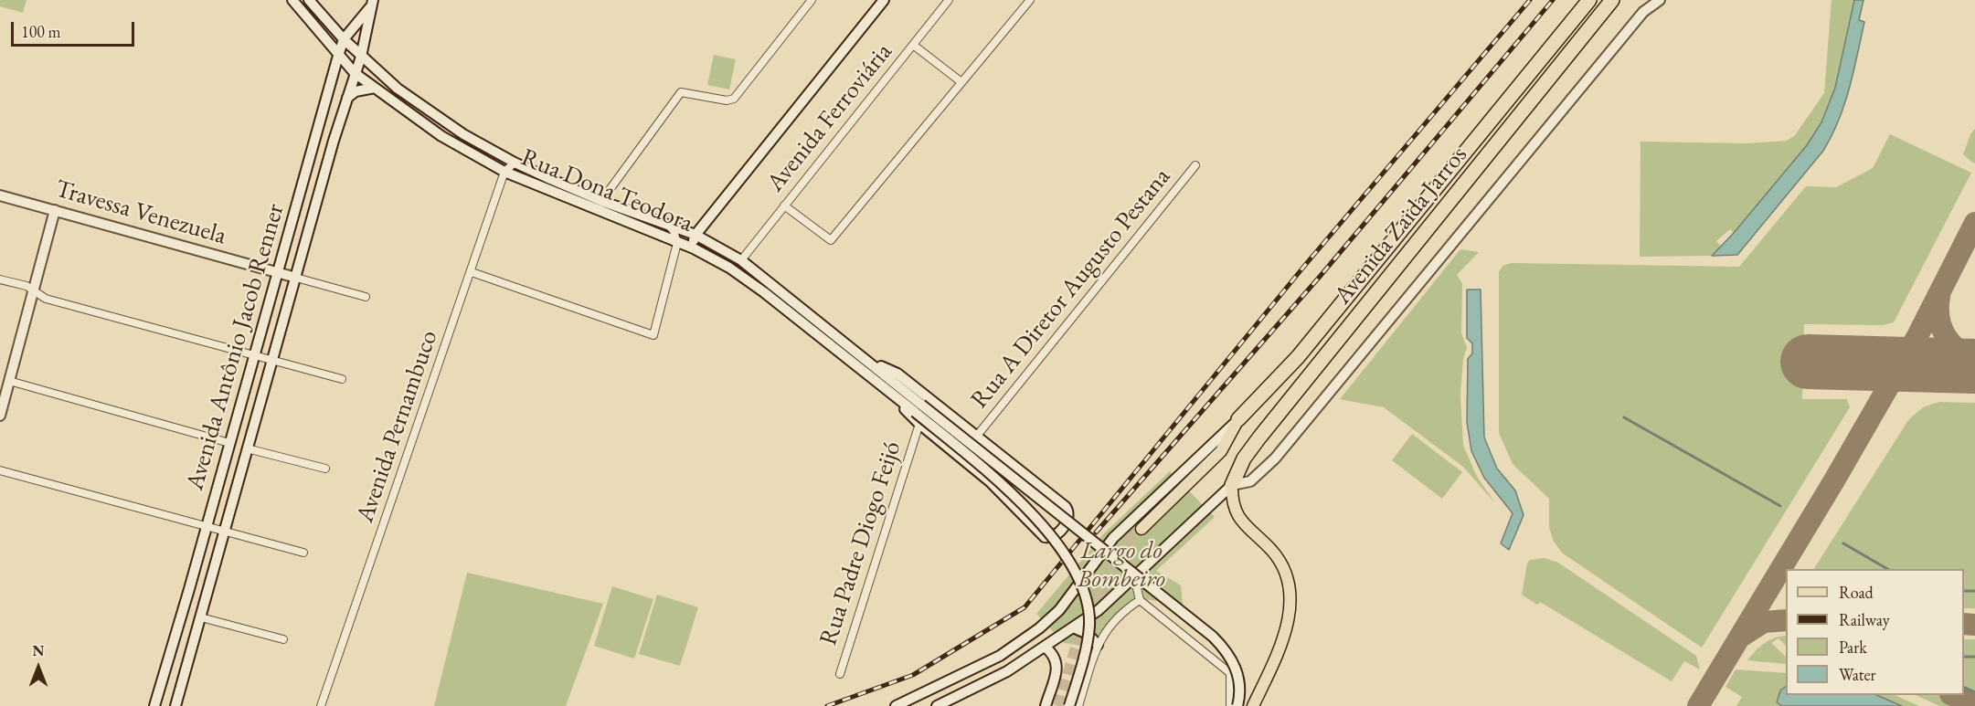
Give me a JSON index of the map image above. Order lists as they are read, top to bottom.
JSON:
{
  "streets": {
    "highway": ["Avenida Zaida Jarros"],
    "main road": ["Rua Dona Teodora", "Travessa Venezuela", "Avenida Antônio Jacob Renner"],
    "street": [
      "Avenida Ferroviária",
      "Rua A Diretor Augusto Pestana",
      "Avenida Pernambuco",
      "Rua Padre Diogo Feijó"
    ]
  },
  "crossings": [
    ["Avenida Ferroviária", "Rua Dona Teodora"],
    ["Rua Dona Teodora", "Avenida Antônio Jacob Renner"],
    ["Rua Dona Teodora", "Avenida Pernambuco"],
    ["Travessa Venezuela", "Avenida Antônio Jacob Renner"]
  ],
  "parks": ["Largo do Bombeiro"],
  "legend": [
    "Road",
    "Railway",
    "Park",
    "Water"
  ],
  "scale_bar": "100 m",
  "north": "top"
}
